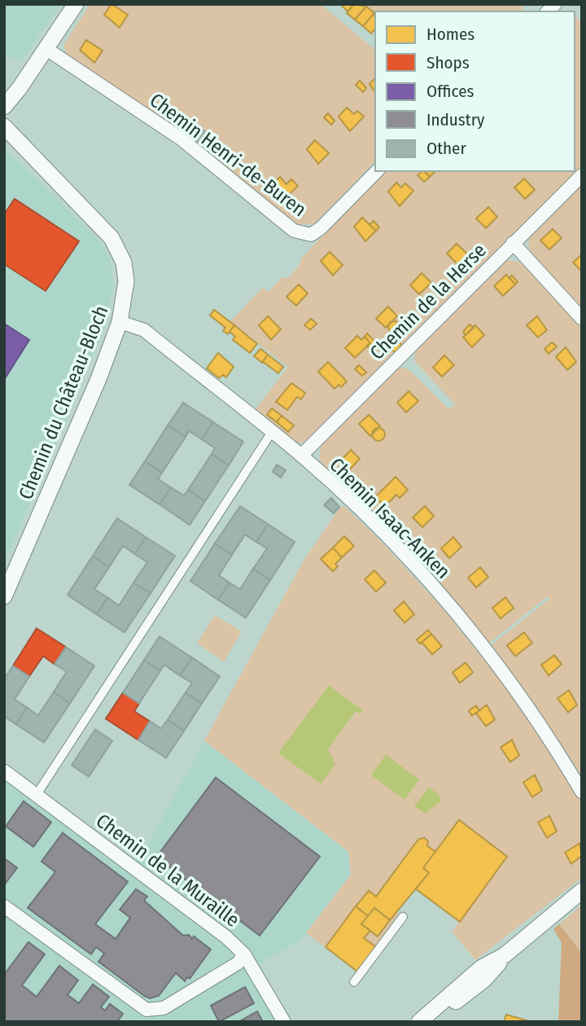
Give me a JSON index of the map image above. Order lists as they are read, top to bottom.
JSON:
{
  "streets": {
    "street": [
      "Chemin Henri-de-Buren",
      "Chemin de la Herse",
      "Chemin du Château-Bloch",
      "Chemin Isaac-Anken",
      "Chemin de la Muraille"
    ]
  },
  "crossings": [
    ["Chemin de la Herse", "Chemin Isaac-Anken"],
    ["Chemin du Château-Bloch", "Chemin Isaac-Anken"]
  ],
  "legend": [
    "Homes",
    "Shops",
    "Offices",
    "Industry",
    "Other"
  ]
}
